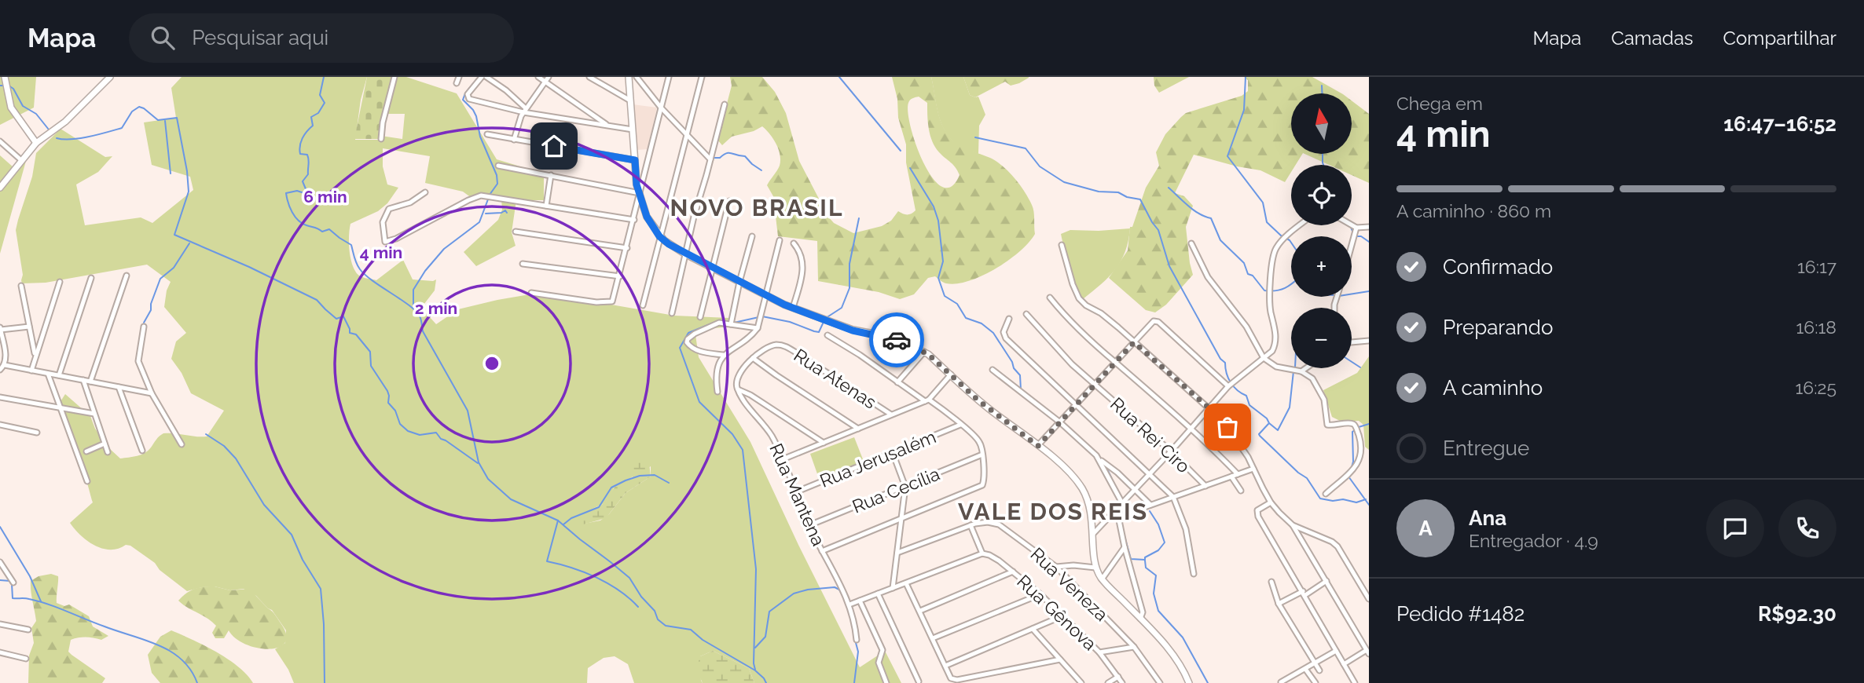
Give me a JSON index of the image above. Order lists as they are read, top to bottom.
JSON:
{
  "streets": {
    "street": [
      "Rua Atenas",
      "Rua Rei Ciro",
      "Rua Jerusalém",
      "Rua Cecília",
      "Rua Mantena",
      "Rua Veneza",
      "Rua Gênova"
    ]
  },
  "crossings": [
    ["Rua Atenas", "Rua Mantena"],
    ["Rua Jerusalém", "Rua Mantena"],
    ["Rua Cecília", "Rua Mantena"]
  ],
  "districts": ["NOVO BRASIL", "VALE DOS REIS"],
  "north": "top",
  "page": {
    "header": "Mapa",
    "search": "Pesquisar aqui",
    "nav": ["Mapa", "Camadas", "Compartilhar"],
    "heading": ["4 min", "Chega em", "16:47–16:52"],
    "panel": [
      "Ana",
      "Entregador · 4.9",
      "Pedido #1482",
      "R$92.30"
    ],
    "map_buttons": ["+", "−"],
    "bar": "A caminho · 860 m",
    "list": [
      ["Confirmado", "16:17"],
      ["Preparando", "16:18"],
      ["A caminho", "16:25"],
      "Entregue"
    ],
    "round": "A"
  },
  "rings": ["6 min", "4 min", "2 min"]
}
